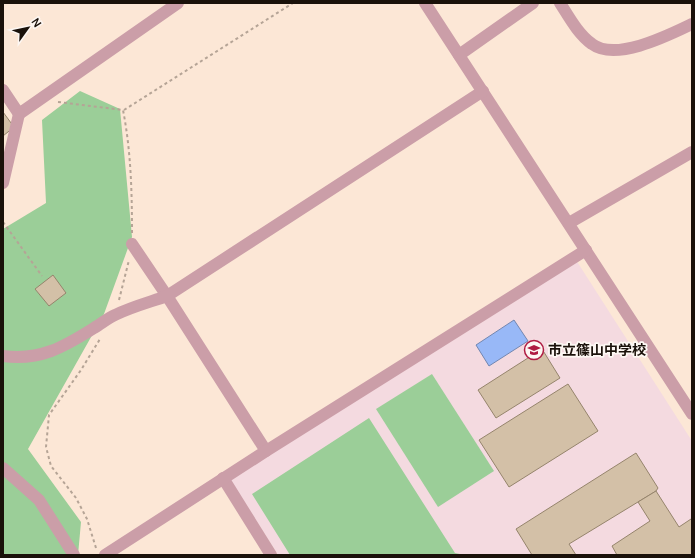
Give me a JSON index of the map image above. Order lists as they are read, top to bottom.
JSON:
{
  "places": {
    "school or university": ["市立篠山中学校"]
  },
  "north": "top right"
}
